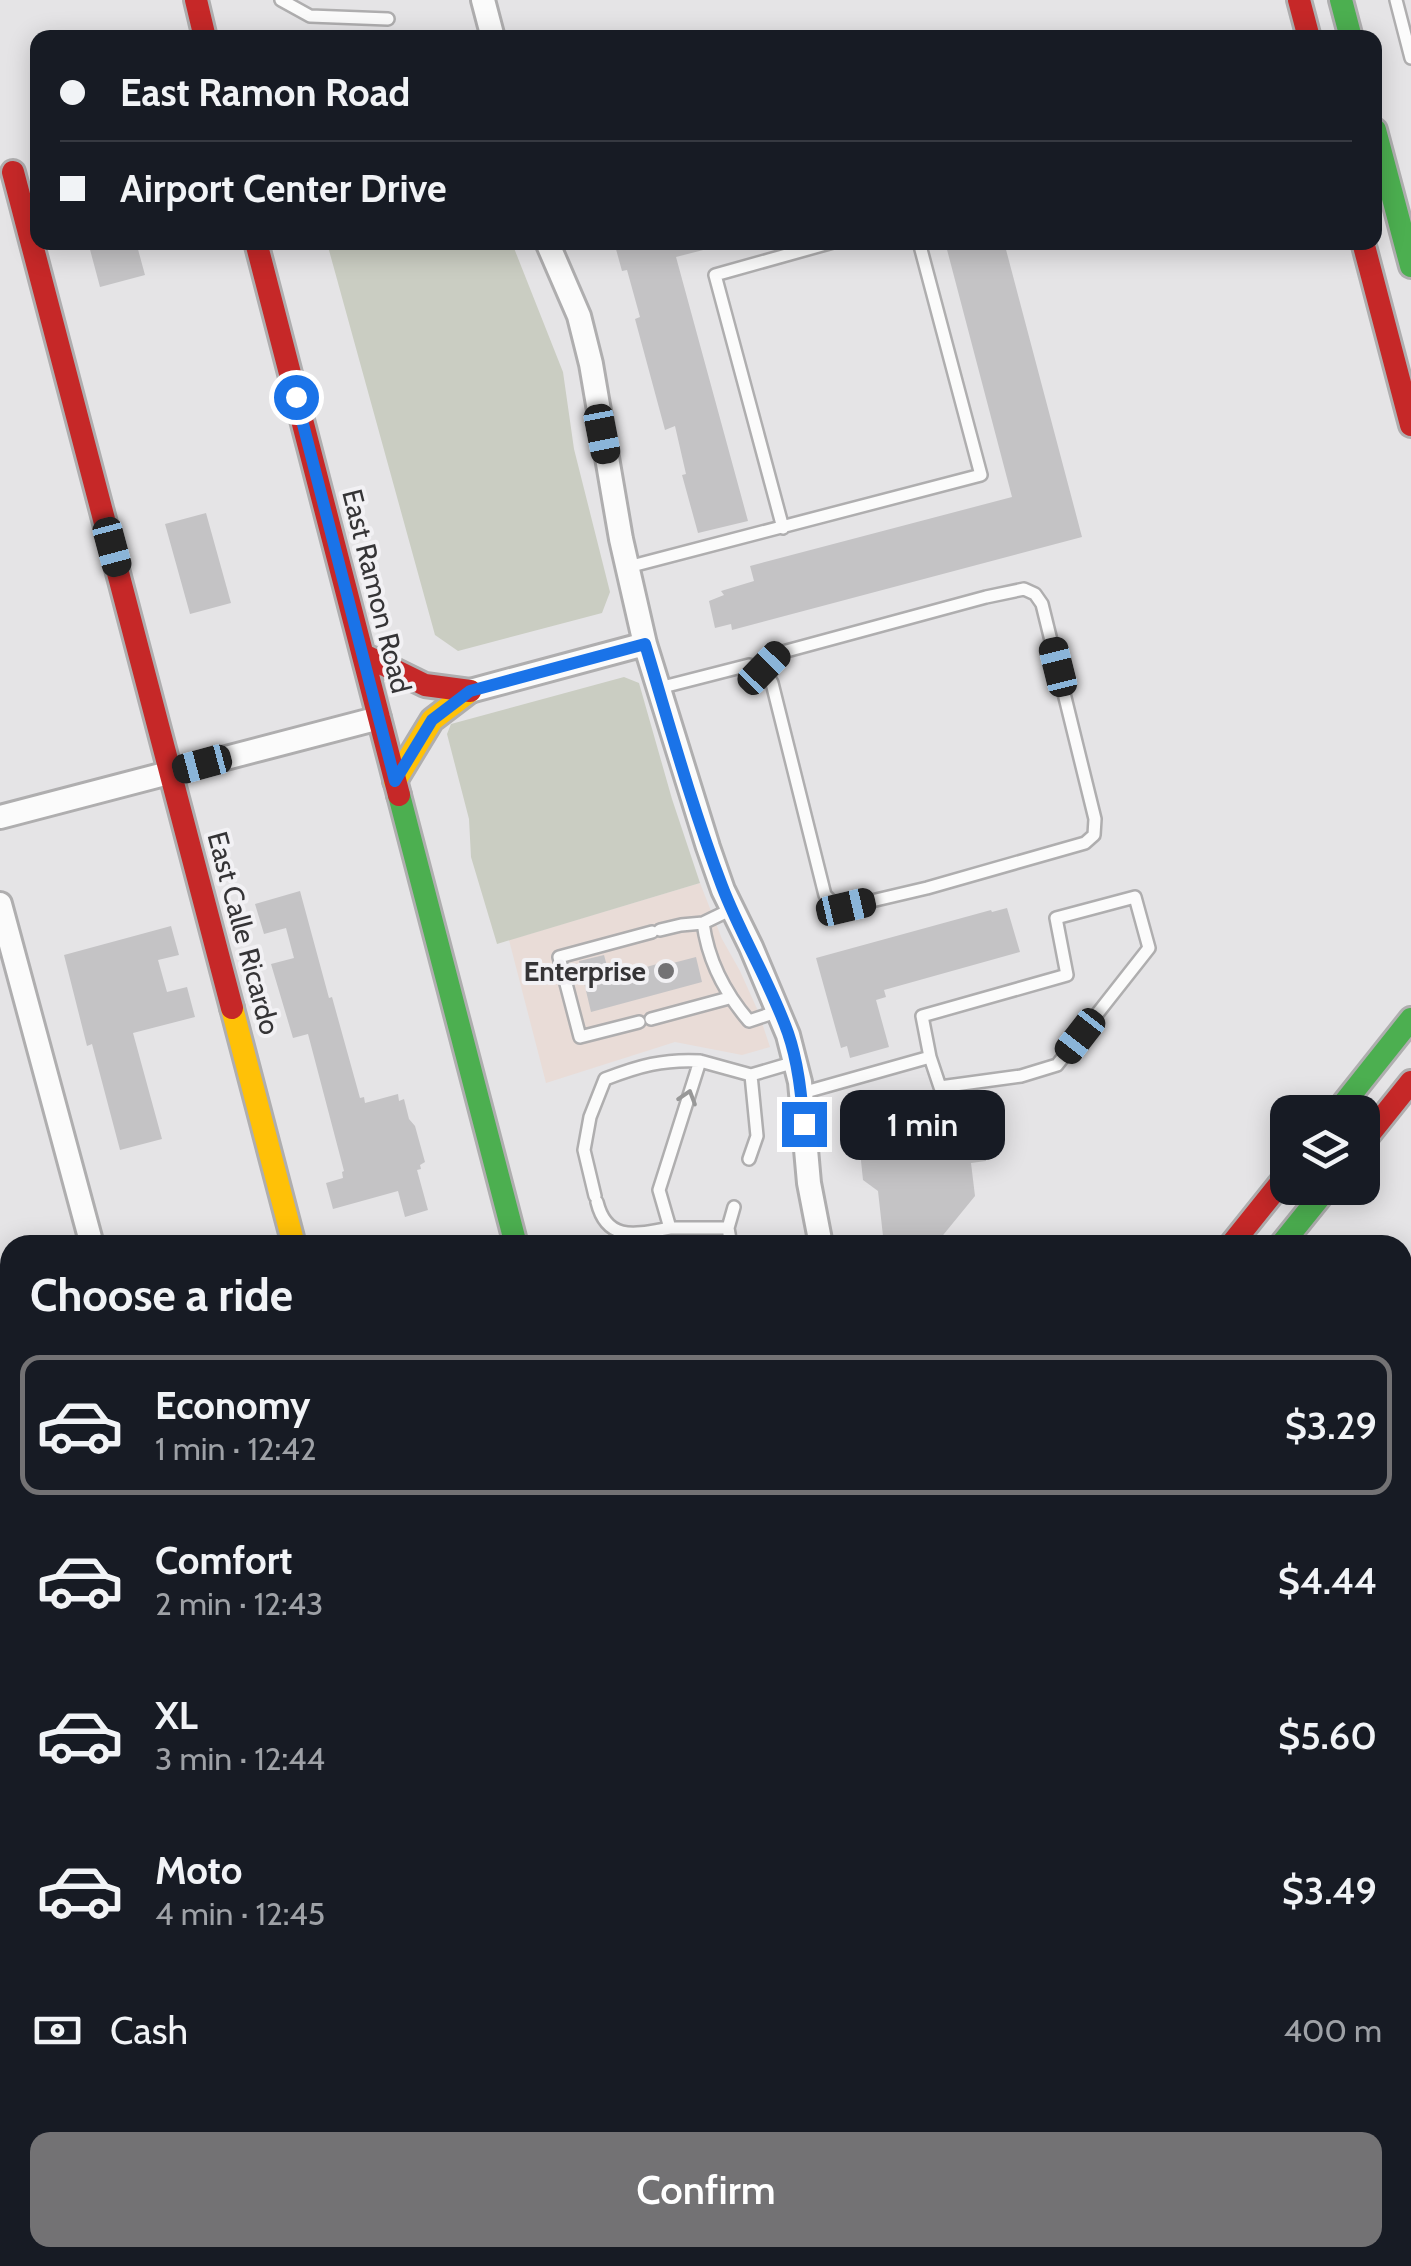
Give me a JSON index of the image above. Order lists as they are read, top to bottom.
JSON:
{
  "streets": {
    "street": ["East Ramon Road", "East Calle Ricardo"]
  },
  "places": ["Enterprise"],
  "page": {
    "banner": ["East Ramon Road", "Airport Center Drive"],
    "bubble": "1 min",
    "heading": "Choose a ride",
    "list": [
      {
        "name": "Economy",
        "note": "1 min · 12:42",
        "value": "$3.29"
      },
      {
        "name": "Comfort",
        "note": "2 min · 12:43",
        "value": "$4.44"
      },
      {
        "name": "XL",
        "note": "3 min · 12:44",
        "value": "$5.60"
      },
      {
        "name": "Moto",
        "note": "4 min · 12:45",
        "value": "$3.49"
      }
    ],
    "pay": ["Cash", "400 m"],
    "buttons": "Confirm"
  }
}
